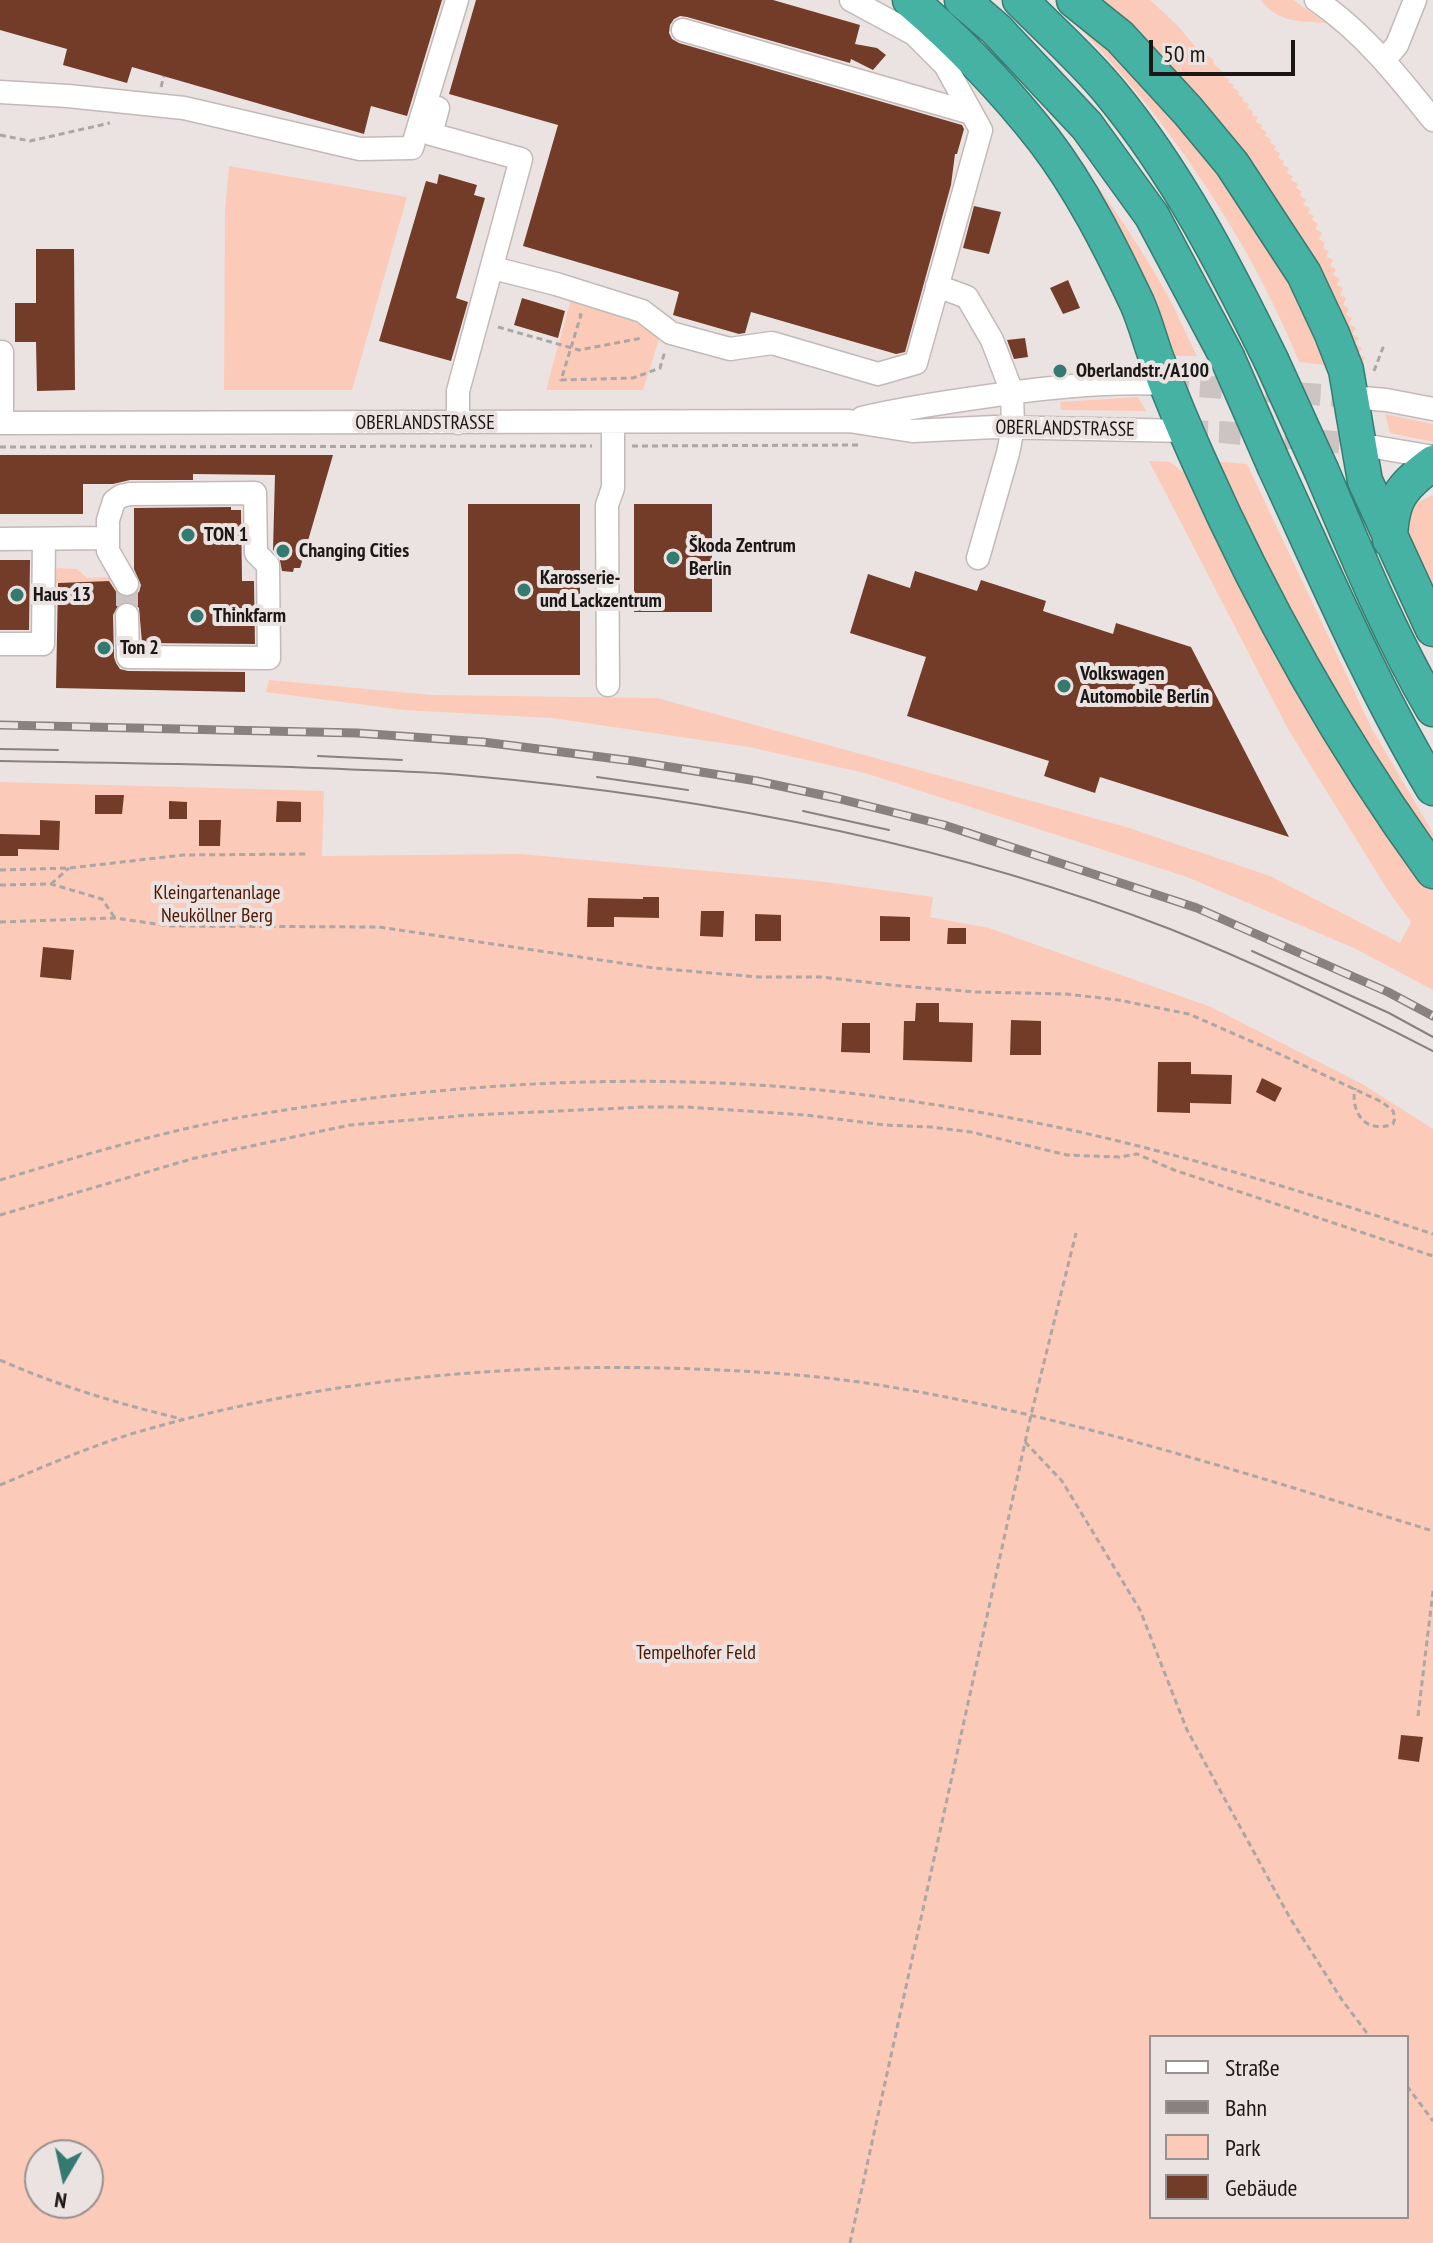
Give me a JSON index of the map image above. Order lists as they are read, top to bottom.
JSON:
{
  "streets": {
    "street": ["OBERLANDSTRASSE"]
  },
  "parks": ["Kleingartenanlage Neuköllner Berg", "Tempelhofer Feld"],
  "places": [
    "Oberlandstr./A100",
    "TON 1",
    "Changing Cities",
    "Škoda Zentrum Berlin",
    "Karosserie- und Lackzentrum",
    "Haus 13",
    "Thinkfarm",
    "Ton 2",
    "Volkswagen Automobile Berlin"
  ],
  "legend": [
    "Straße",
    "Bahn",
    "Park",
    "Gebäude"
  ],
  "scale_bar": "50 m",
  "north": "bottom"
}
